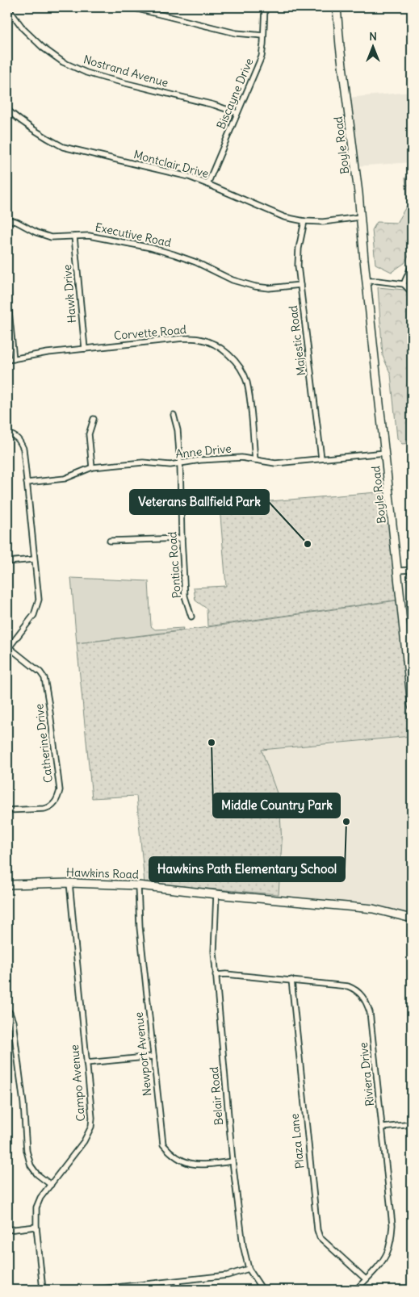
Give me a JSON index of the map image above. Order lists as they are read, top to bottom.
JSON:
{
  "streets": {
    "street": [
      "Nostrand Avenue",
      "Biscayne Drive",
      "Boyle Road",
      "Montclair Drive",
      "Executive Road",
      "Hawk Drive",
      "Corvette Road",
      "Majestic Road",
      "Anne Drive",
      "Pontiac Road",
      "Catherine Drive",
      "Hawkins Road",
      "Newport Avenue",
      "Riviera Drive",
      "Campo Avenue",
      "Belair Road",
      "Plaza Lane"
    ]
  },
  "crossings": [
    ["Nostrand Avenue", "Biscayne Drive"],
    ["Biscayne Drive", "Montclair Drive"],
    ["Boyle Road", "Montclair Drive"],
    ["Boyle Road", "Anne Drive"],
    ["Montclair Drive", "Majestic Road"],
    ["Executive Road", "Hawk Drive"],
    ["Executive Road", "Majestic Road"],
    ["Hawk Drive", "Corvette Road"],
    ["Corvette Road", "Anne Drive"],
    ["Majestic Road", "Anne Drive"],
    ["Anne Drive", "Pontiac Road"],
    ["Hawkins Road", "Newport Avenue"],
    ["Hawkins Road", "Campo Avenue"],
    ["Hawkins Road", "Belair Road"],
    ["Newport Avenue", "Belair Road"],
    ["Riviera Drive", "Belair Road"],
    ["Riviera Drive", "Plaza Lane"]
  ],
  "places": ["Veterans Ballfield Park", "Middle Country Park", "Hawkins Path Elementary School"],
  "north": "top"
}
